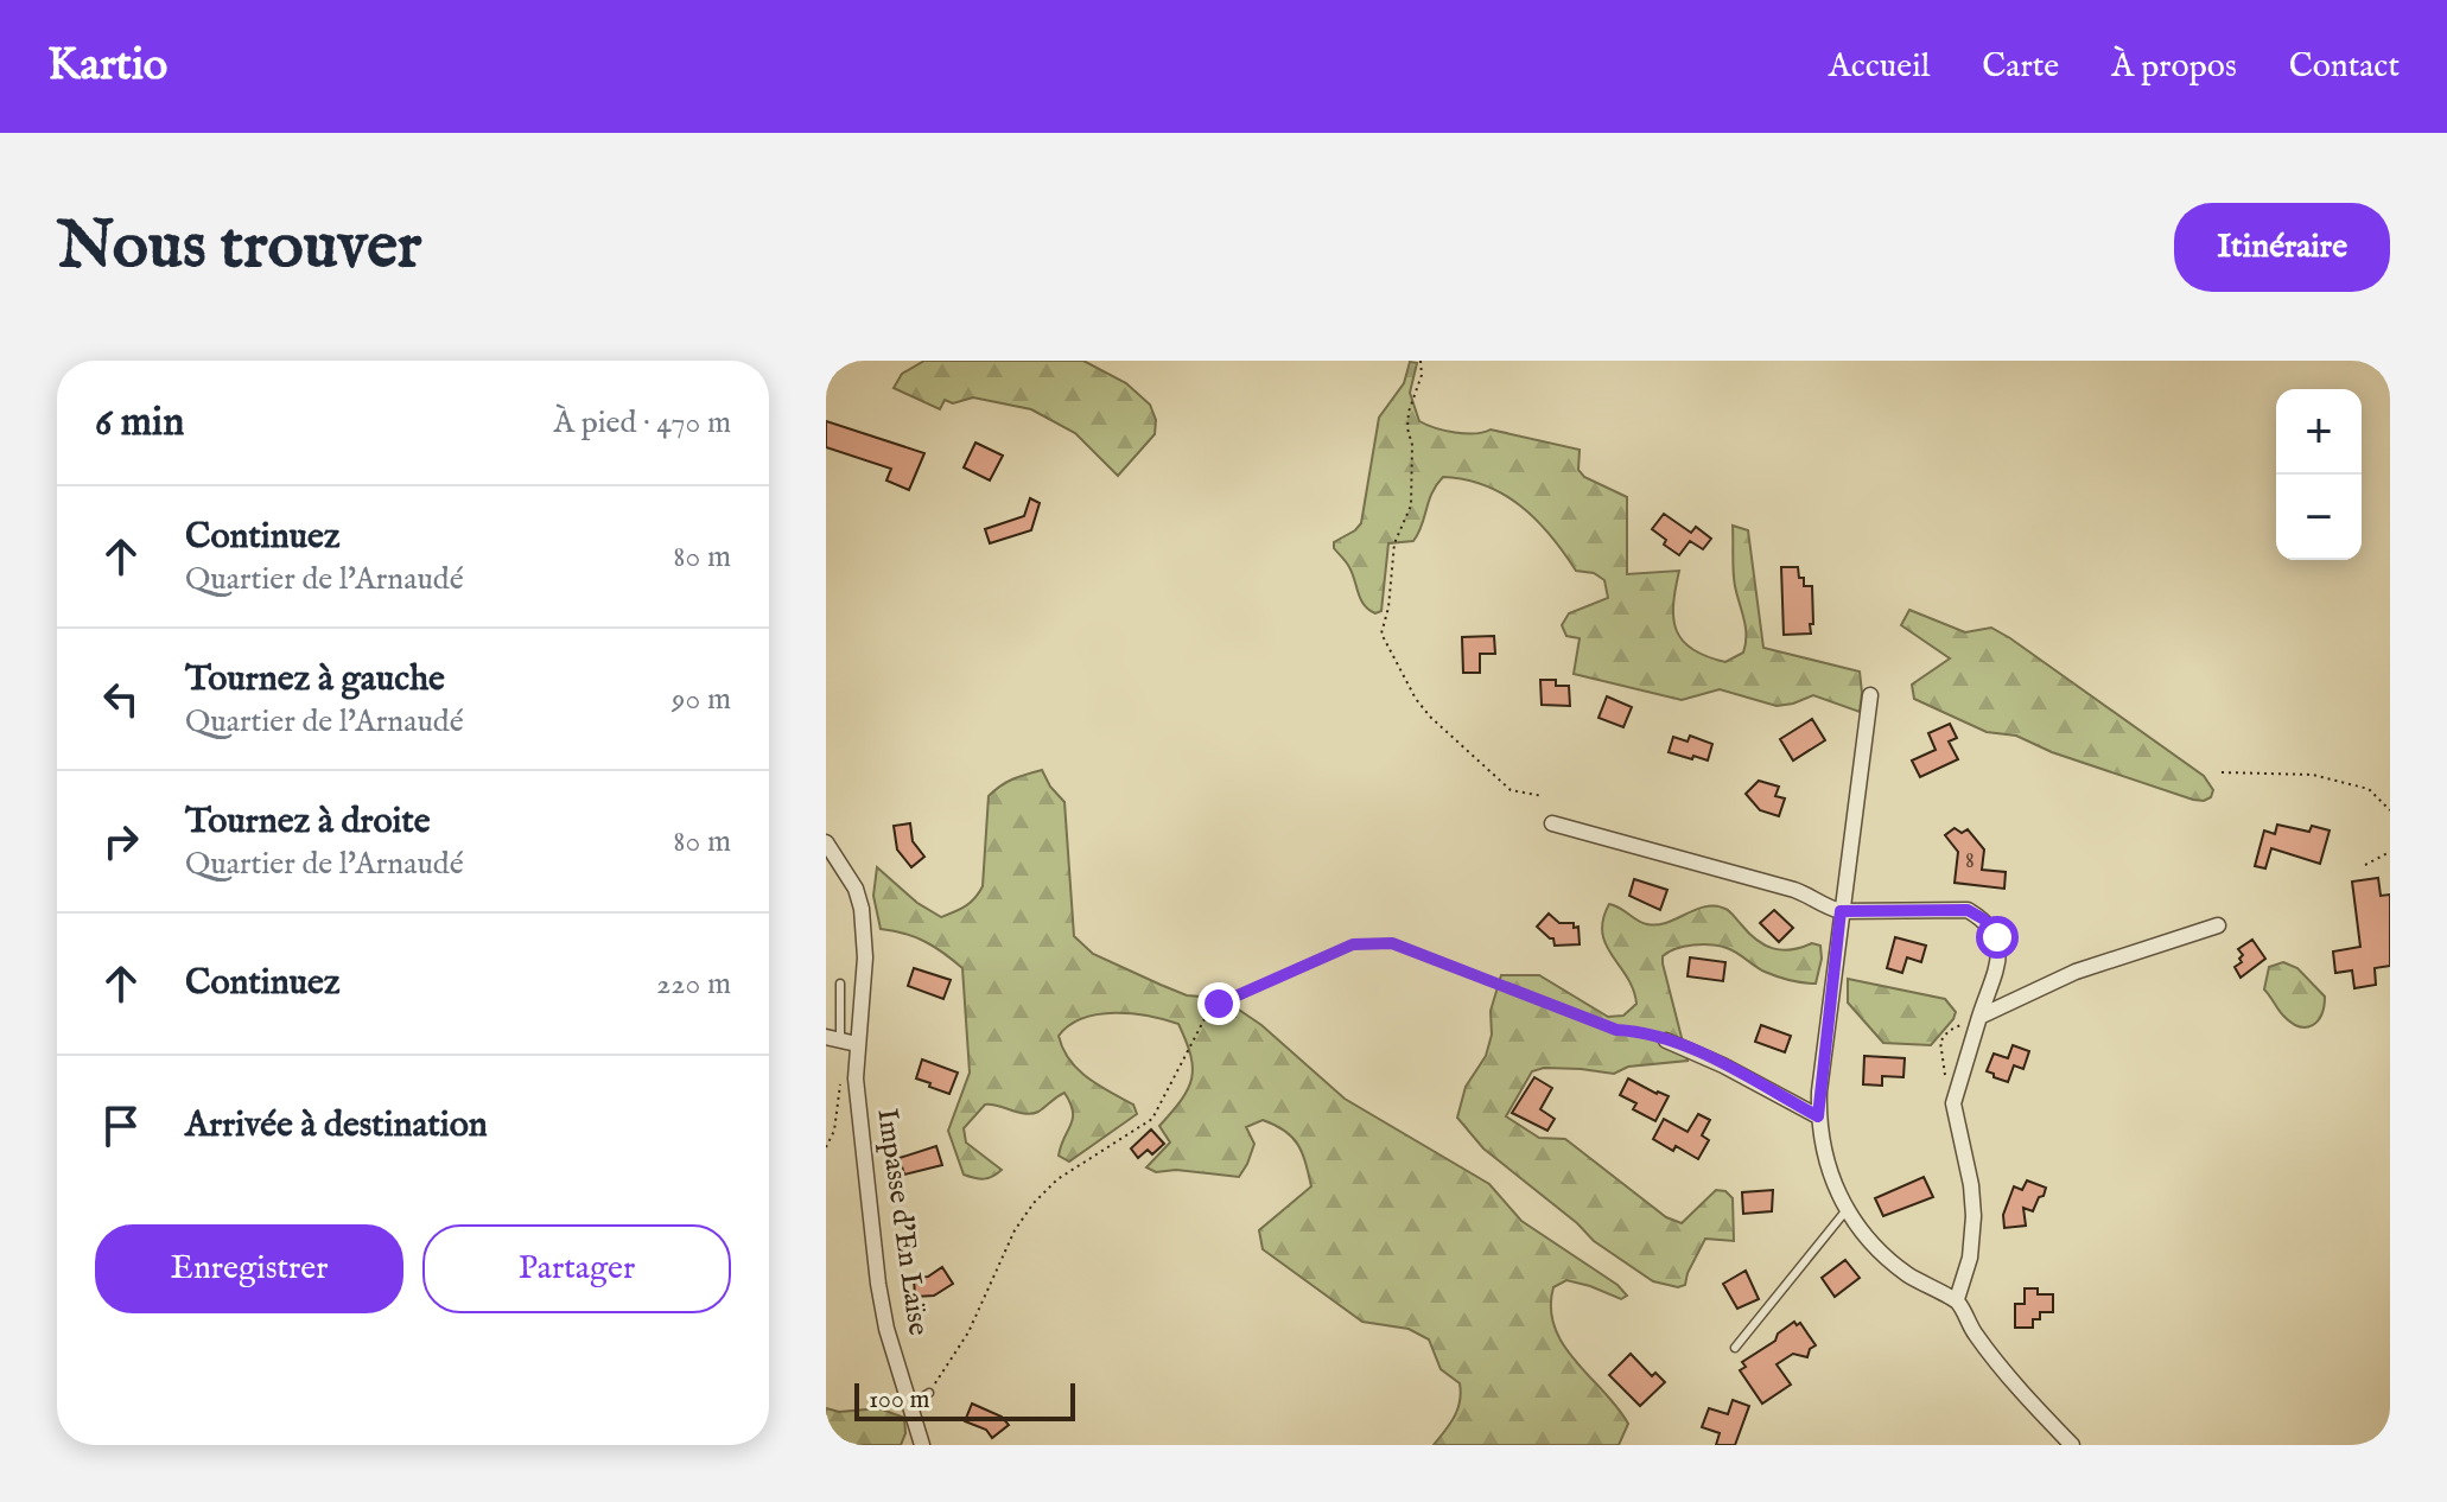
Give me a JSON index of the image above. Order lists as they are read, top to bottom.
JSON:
{
  "streets": {
    "street": ["Impasse d'En Laïse"]
  },
  "house_numbers": ["8"],
  "scale_bar": "100 m",
  "page": {
    "header": "Kartio",
    "nav": [
      "Accueil",
      "Carte",
      "À propos",
      "Contact"
    ],
    "buttons": [
      "Itinéraire",
      ["Enregistrer", "Partager"]
    ],
    "title": "Nous trouver",
    "heading": ["6 min", "À pied · 470 m"],
    "map_buttons": ["+", "−"],
    "list": [
      ["Continuez", "Quartier de l'Arnaudé", "80 m"],
      ["Tournez à gauche", "Quartier de l'Arnaudé", "90 m"],
      ["Tournez à droite", "Quartier de l'Arnaudé", "80 m"],
      ["Continuez", "220 m"],
      "Arrivée à destination"
    ],
    "scale": "100 m"
  }
}
